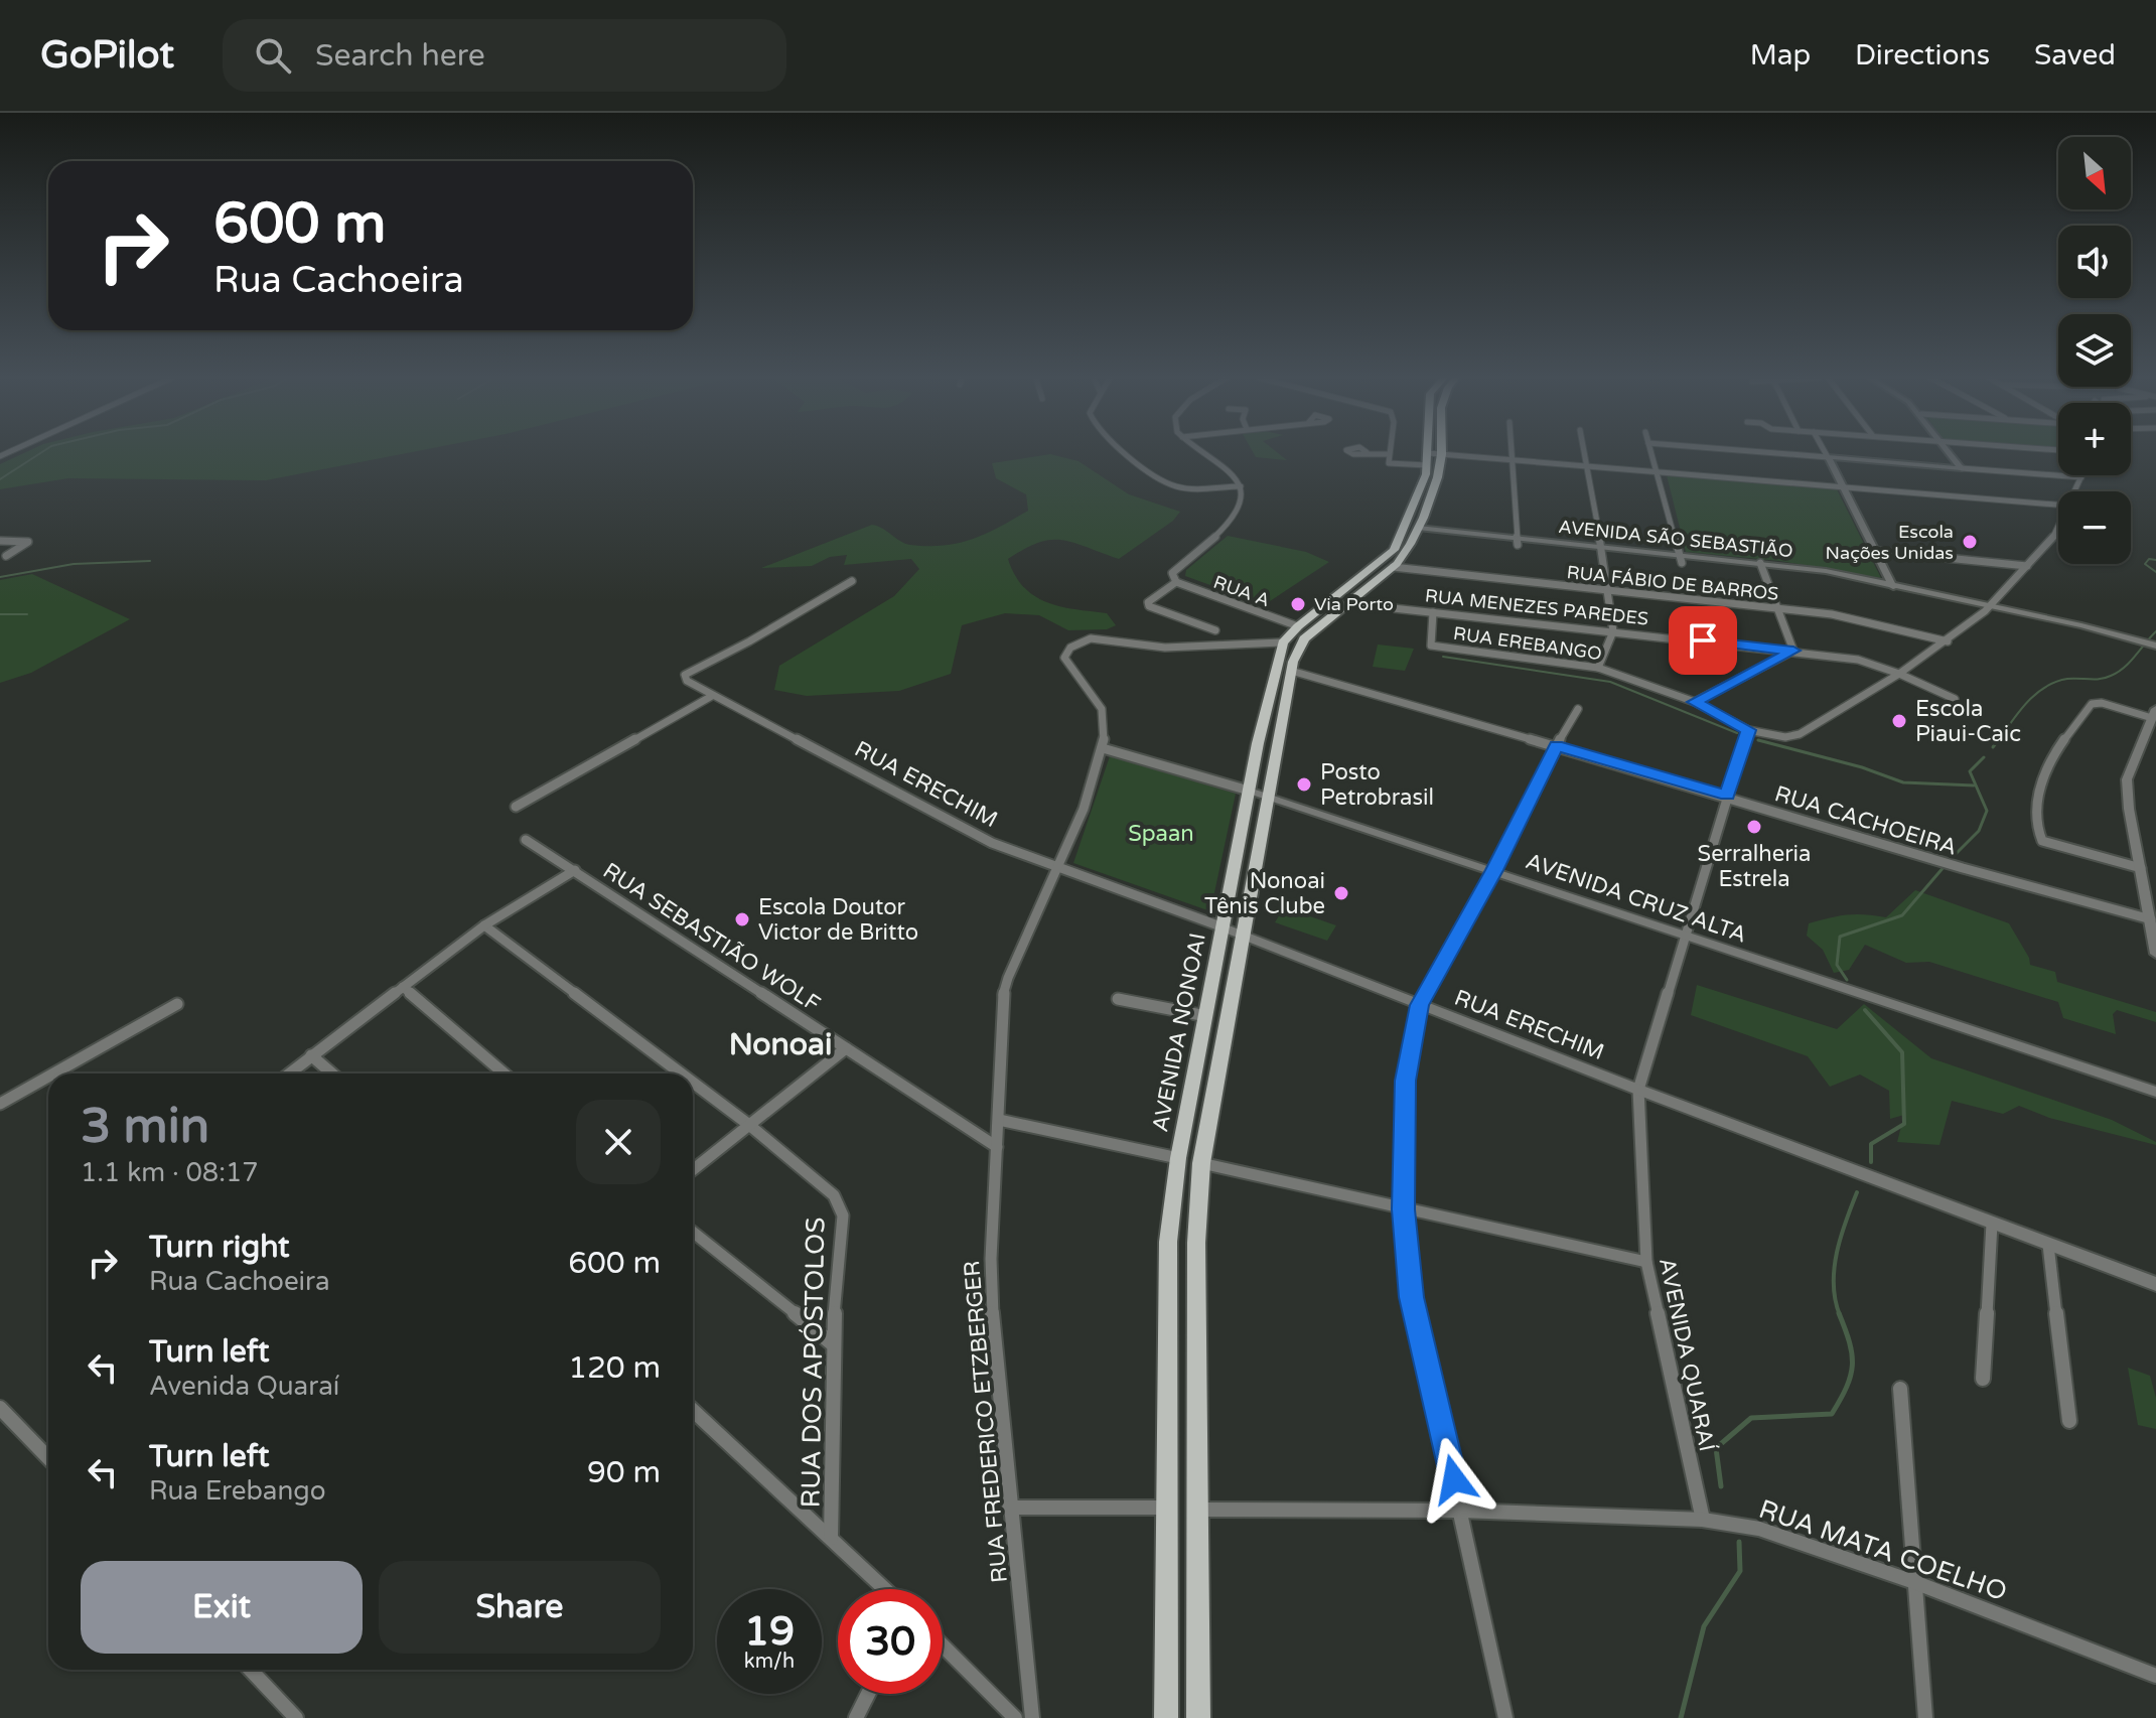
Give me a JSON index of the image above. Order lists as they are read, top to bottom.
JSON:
{
  "streets": {
    "main road": ["AVENIDA NONOAI"],
    "street": [
      "AVENIDA SÃO SEBASTIÃO",
      "RUA FÁBIO DE BARROS",
      "RUA A",
      "RUA MENEZES PAREDES",
      "RUA EREBANGO",
      "RUA ERECHIM",
      "RUA CACHOEIRA",
      "AVENIDA CRUZ ALTA",
      "RUA SEBASTIÃO WOLF",
      "AVENIDA QUARAÍ",
      "RUA DOS APÓSTOLOS",
      "RUA FREDERICO ETZBERGER",
      "RUA MATA COELHO"
    ]
  },
  "crossings": [
    ["AVENIDA SÃO SEBASTIÃO", "AVENIDA NONOAI"],
    ["RUA FÁBIO DE BARROS", "AVENIDA NONOAI"],
    ["RUA A", "AVENIDA NONOAI"],
    ["RUA MENEZES PAREDES", "RUA EREBANGO"],
    ["RUA MENEZES PAREDES", "AVENIDA NONOAI"],
    ["RUA EREBANGO", "AVENIDA QUARAÍ"],
    ["RUA ERECHIM", "AVENIDA NONOAI"],
    ["RUA ERECHIM", "AVENIDA QUARAÍ"],
    ["RUA ERECHIM", "RUA FREDERICO ETZBERGER"],
    ["RUA CACHOEIRA", "AVENIDA NONOAI"],
    ["RUA CACHOEIRA", "AVENIDA QUARAÍ"],
    ["AVENIDA CRUZ ALTA", "AVENIDA NONOAI"],
    ["AVENIDA CRUZ ALTA", "AVENIDA QUARAÍ"],
    ["AVENIDA CRUZ ALTA", "RUA FREDERICO ETZBERGER"],
    ["RUA SEBASTIÃO WOLF", "RUA FREDERICO ETZBERGER"],
    ["AVENIDA NONOAI", "RUA FREDERICO ETZBERGER"],
    ["AVENIDA NONOAI", "RUA MATA COELHO"],
    ["AVENIDA QUARAÍ", "RUA MATA COELHO"]
  ],
  "districts": ["Nonoai"],
  "parks": ["Spaan"],
  "places": [
    "Escola Nações Unidas",
    "Via Porto",
    "Escola Piaui-Caic",
    "Posto Petrobrasil",
    "Serralheria Estrela",
    "Nonoai Tênis Clube",
    "Escola Doutor Victor de Britto"
  ],
  "north": "bottom right",
  "page": {
    "header": "GoPilot",
    "search": "Search here",
    "nav": ["Map", "Directions", "Saved"],
    "map_buttons": ["+", "−"],
    "turn": ["600 m", "Rua Cachoeira"],
    "heading": ["3 min", "1.1 km · 08:17"],
    "list": [
      {
        "name": "Turn right",
        "note": "Rua Cachoeira",
        "value": "600 m"
      },
      {
        "name": "Turn left",
        "note": "Avenida Quaraí",
        "value": "120 m"
      },
      {
        "name": "Turn left",
        "note": "Rua Erebango",
        "value": "90 m"
      }
    ],
    "buttons": ["Exit", "Share"],
    "speed": "19 km/h",
    "limit": "30"
  }
}
